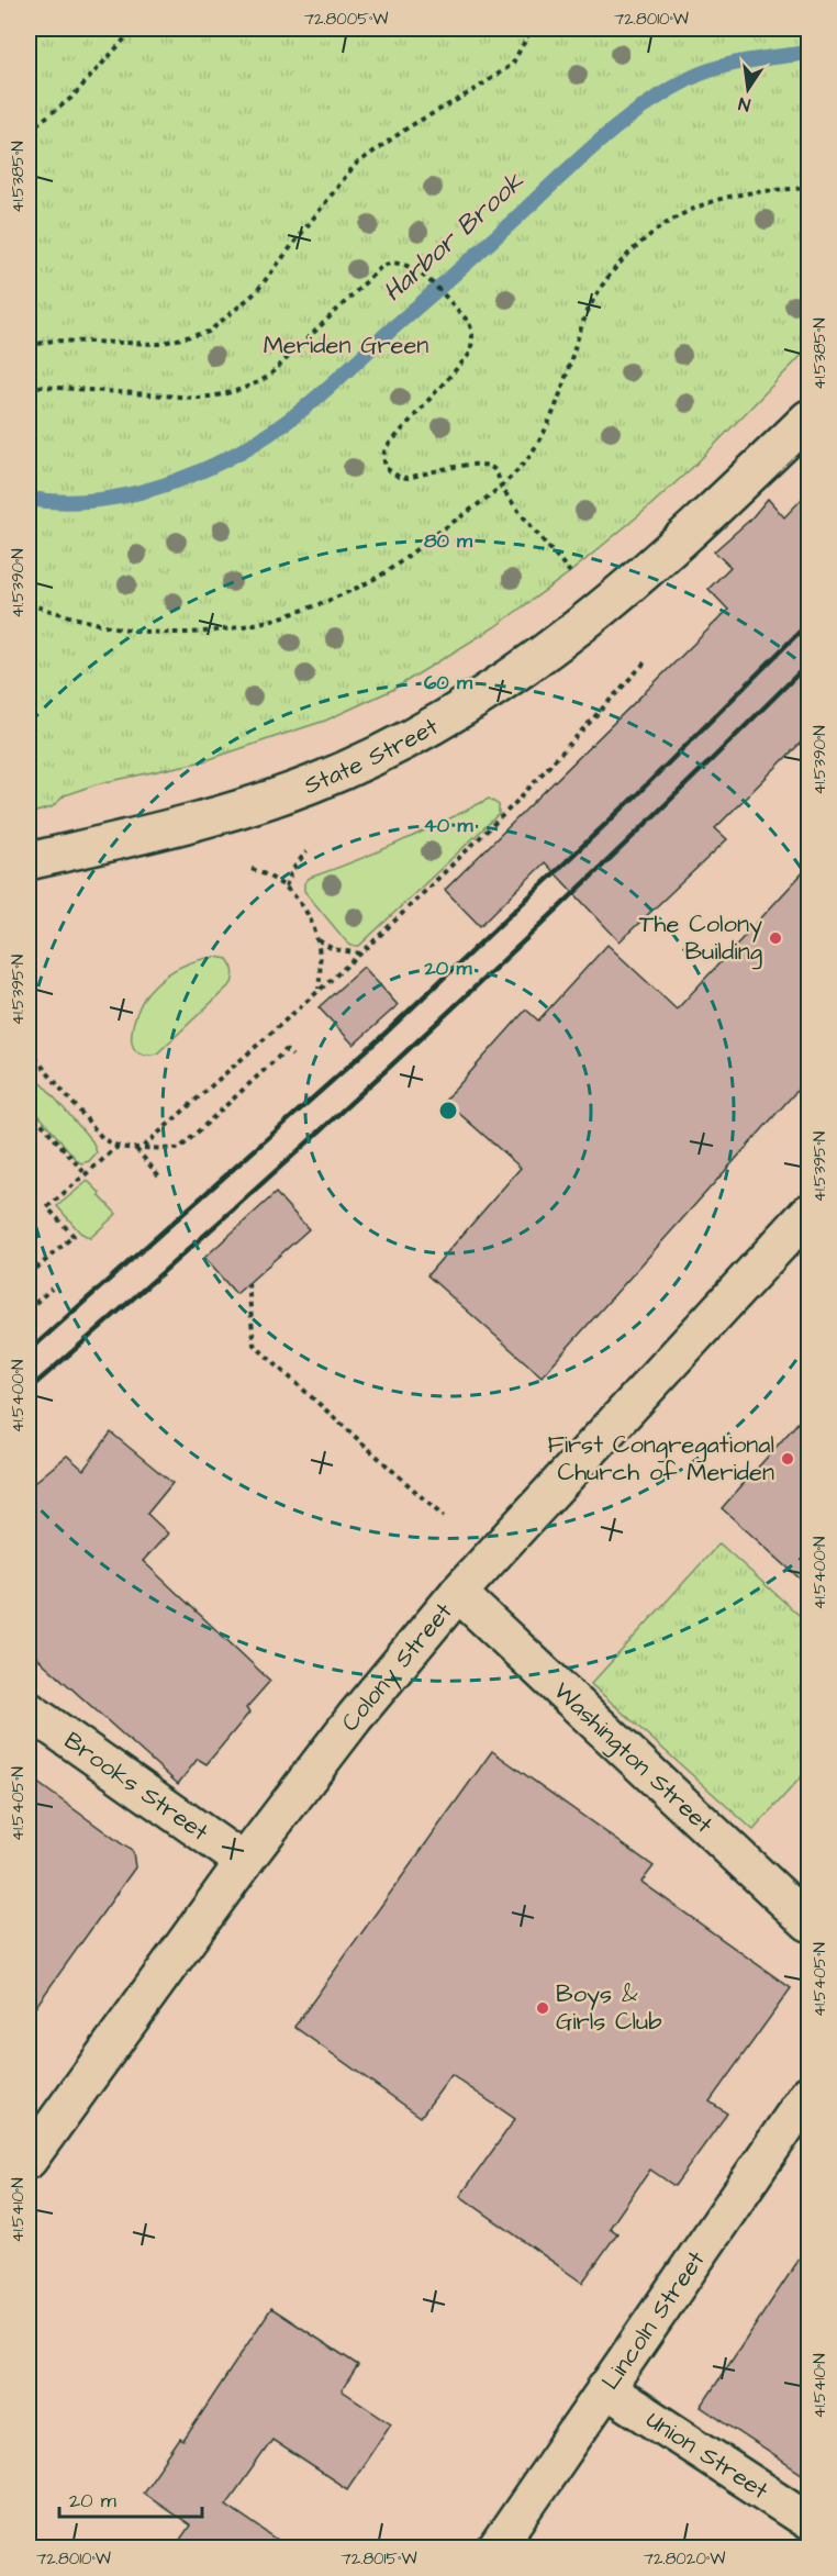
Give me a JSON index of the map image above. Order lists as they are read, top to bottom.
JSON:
{
  "streets": {
    "street": [
      "State Street",
      "Colony Street",
      "Washington Street",
      "Brooks Street",
      "Lincoln Street",
      "Union Street"
    ]
  },
  "crossings": [
    ["Colony Street", "Washington Street"],
    ["Colony Street", "Brooks Street"],
    ["Lincoln Street", "Union Street"]
  ],
  "water": ["Harbor Brook"],
  "parks": ["Meriden Green"],
  "places": ["The Colony Building", "First Congregational Church of Meriden", "Boys & Girls Club"],
  "scale_bar": "20 m",
  "north": "bottom",
  "coordinates": [
    "72.8005°W",
    "72.8010°W",
    "41.5385°N",
    "41.5390°N",
    "41.5395°N",
    "41.5400°N",
    "41.5405°N",
    "41.5410°N",
    "72.8015°W",
    "72.8020°W"
  ],
  "rings": [
    "80 m",
    "60 m",
    "40 m",
    "20 m"
  ]
}
